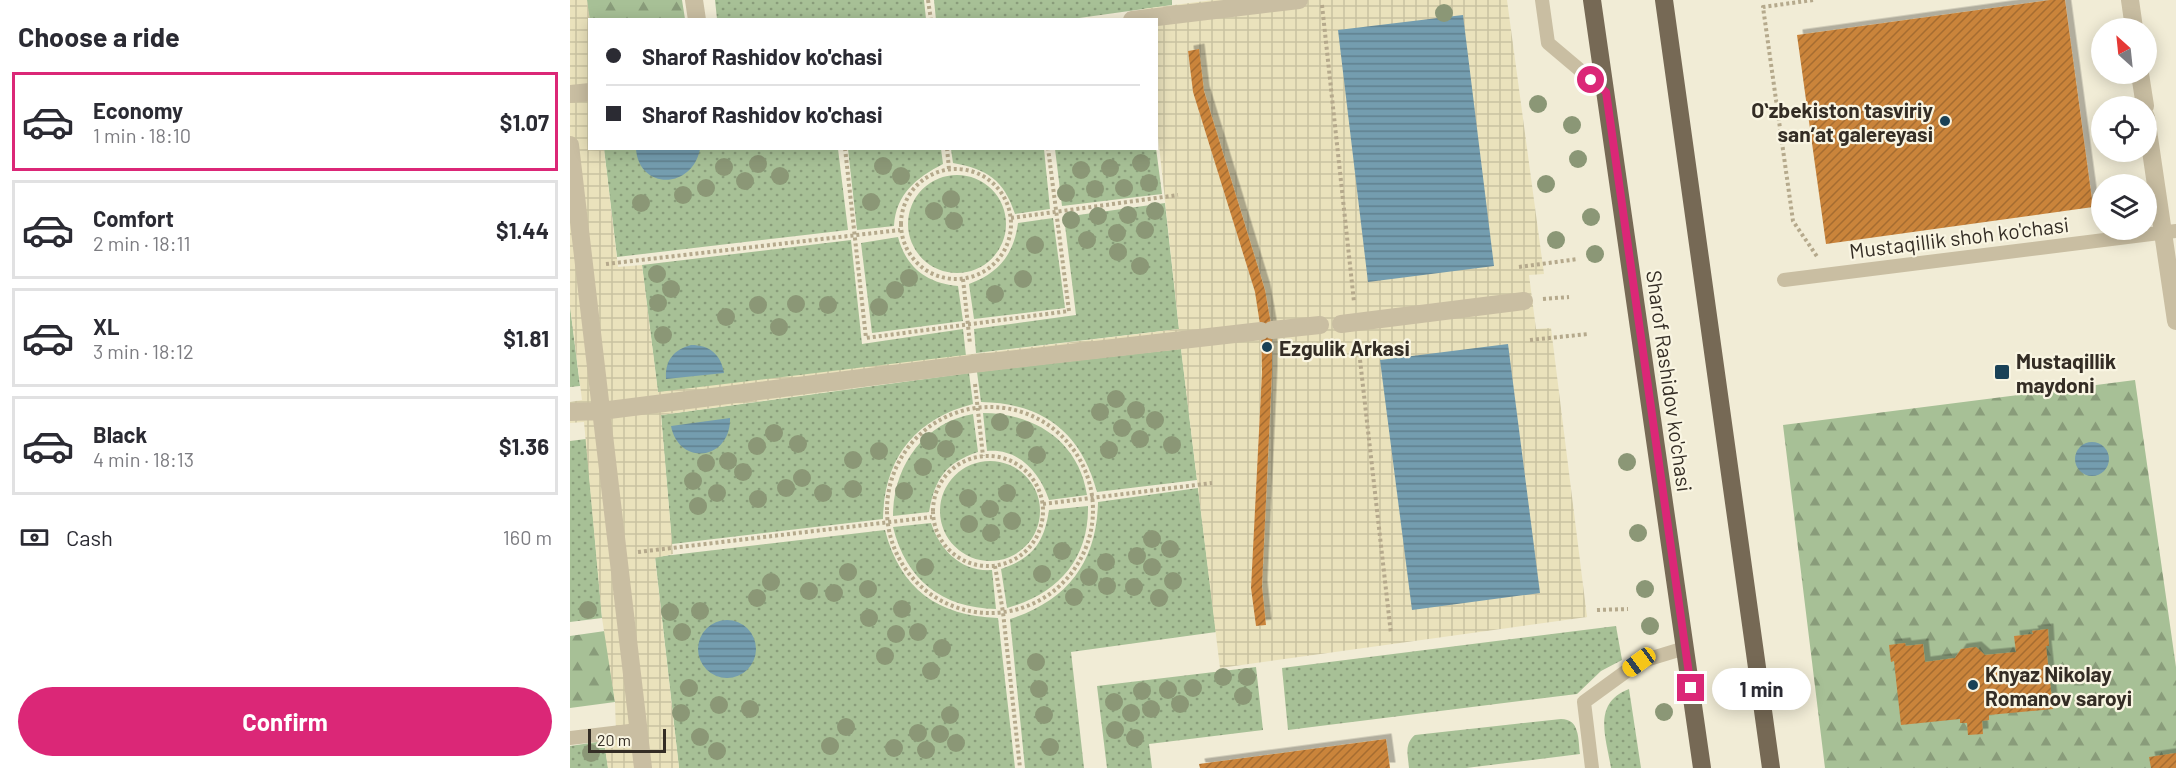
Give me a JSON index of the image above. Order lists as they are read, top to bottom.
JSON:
{
  "streets": {
    "main road": ["Sharof Rashidov ko'chasi"],
    "lane": ["Mustaqillik shoh ko'chasi"]
  },
  "places": {
    "other": ["Oʻzbekiston tasviriy sanʼat galereyasi", "Ezgulik Arkasi", "Knyaz Nikolay Romanov saroyi"],
    "transit": ["Mustaqillik maydoni"]
  },
  "scale_bar": "20 m",
  "north": "top left",
  "page": {
    "heading": "Choose a ride",
    "banner": ["Sharof Rashidov ko'chasi", "Sharof Rashidov ko'chasi"],
    "list": [
      {
        "name": "Economy",
        "note": "1 min · 18:10",
        "value": "$1.07"
      },
      {
        "name": "Comfort",
        "note": "2 min · 18:11",
        "value": "$1.44"
      },
      {
        "name": "XL",
        "note": "3 min · 18:12",
        "value": "$1.81"
      },
      {
        "name": "Black",
        "note": "4 min · 18:13",
        "value": "$1.36"
      }
    ],
    "pay": ["Cash", "160 m"],
    "bubble": "1 min",
    "buttons": "Confirm",
    "scale": "20 m"
  }
}
